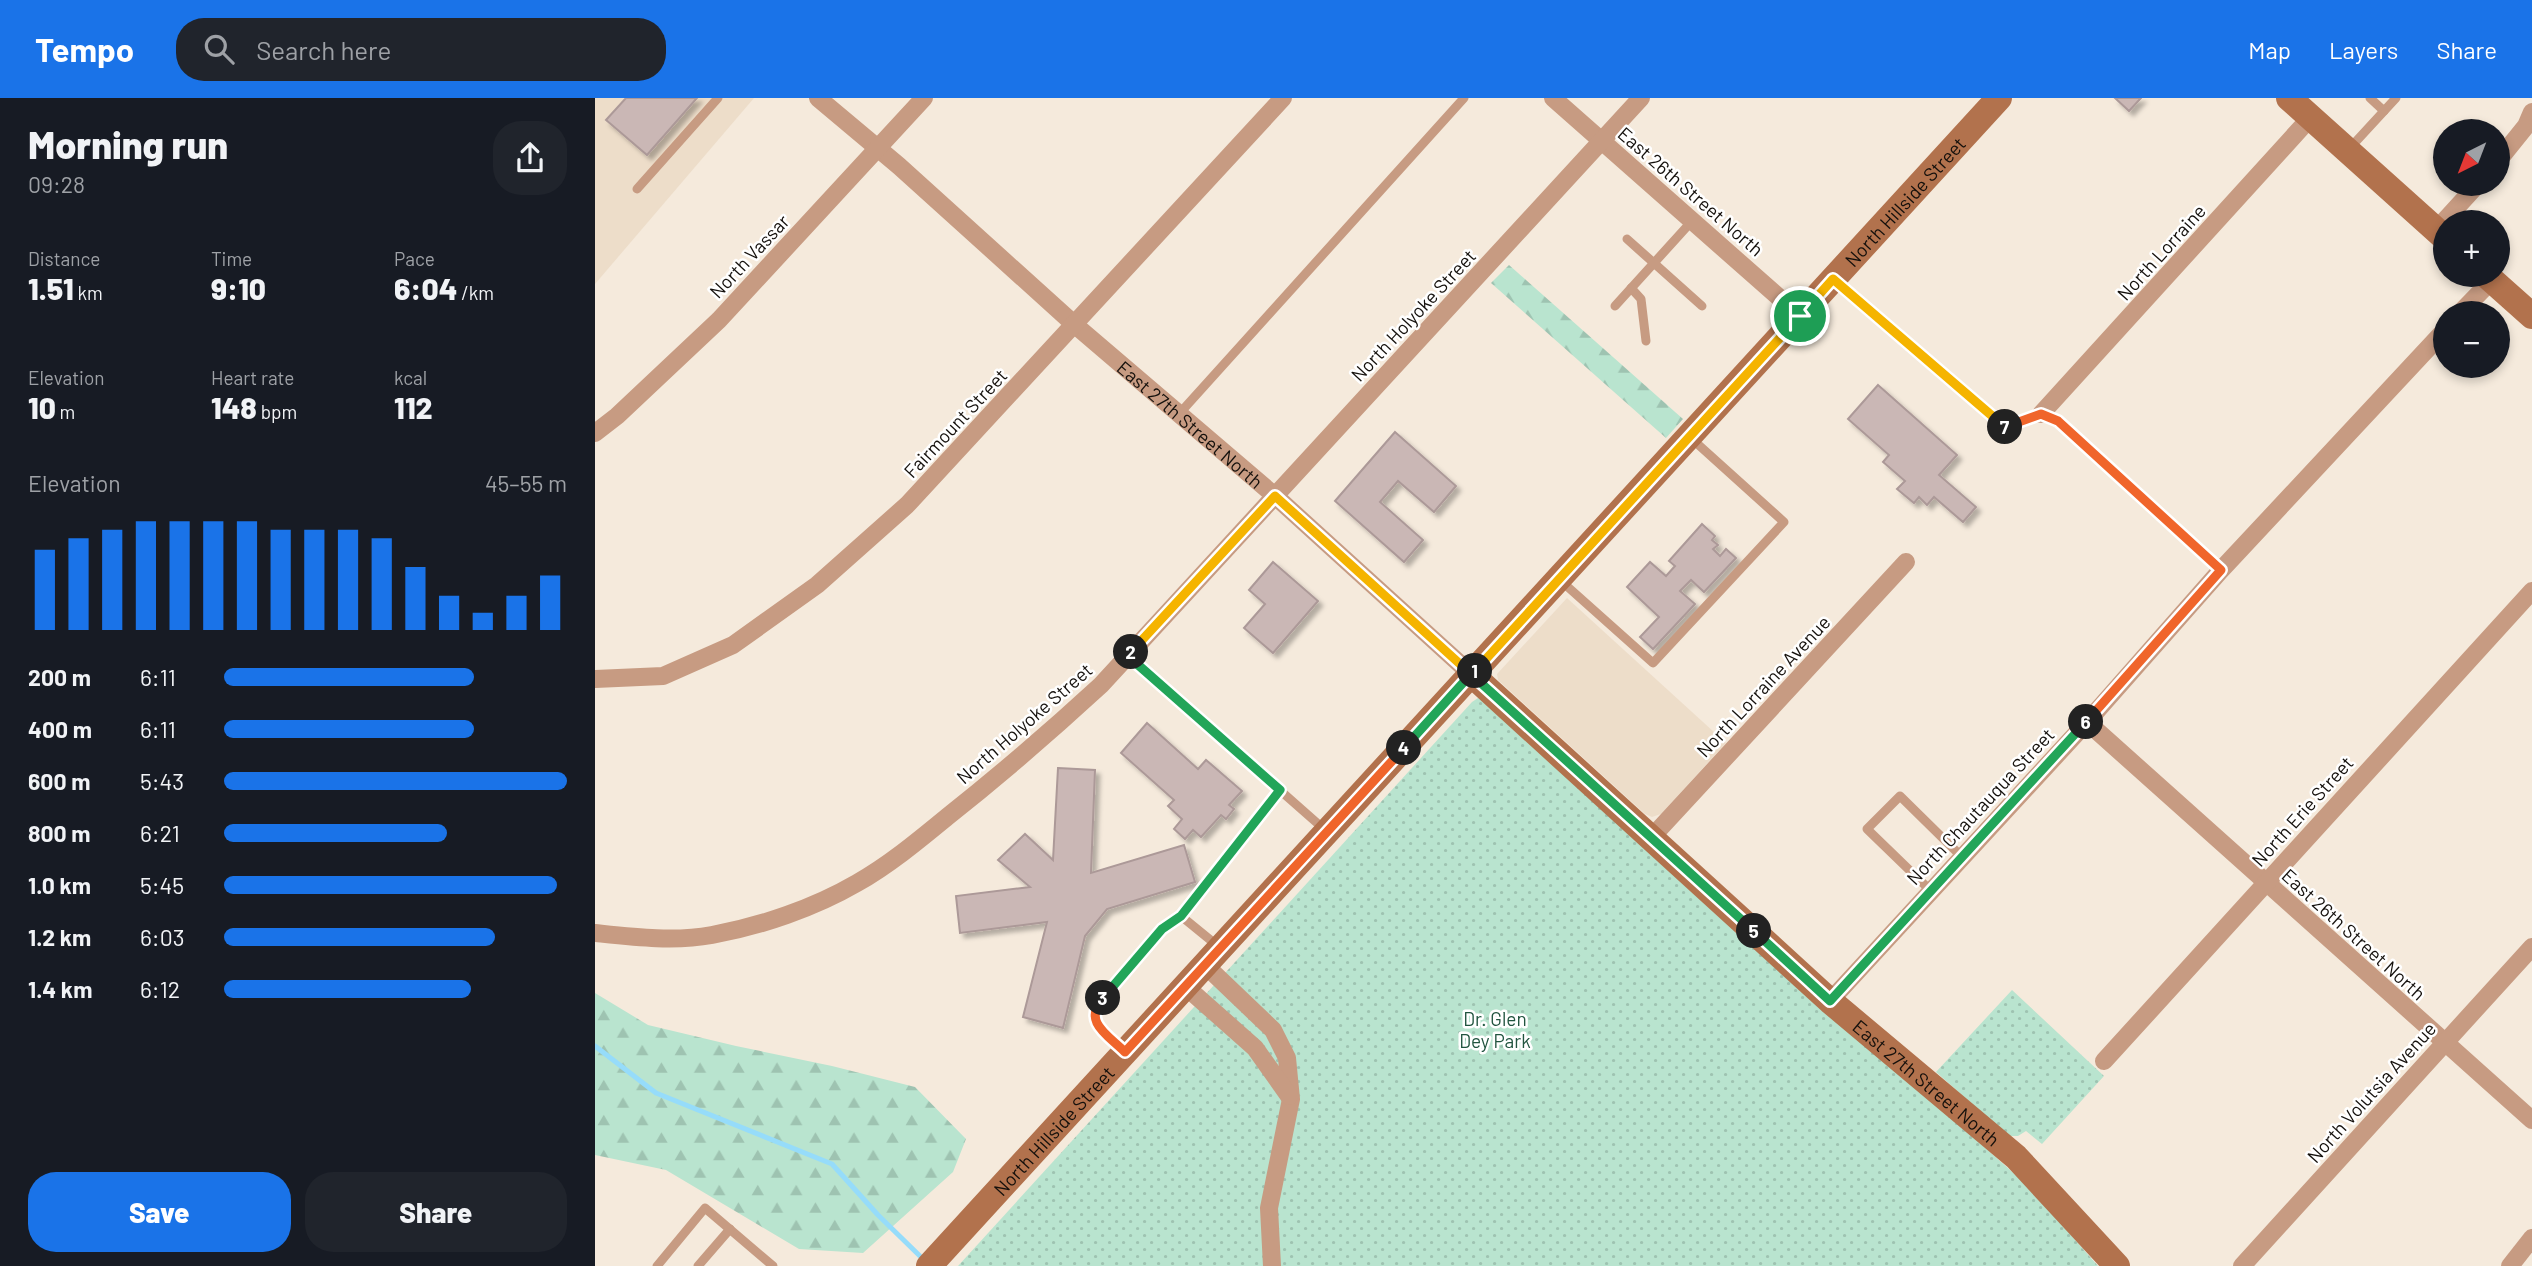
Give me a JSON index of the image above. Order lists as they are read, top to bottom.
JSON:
{
  "streets": {
    "main road": ["North Hillside Street", "East 27th Street North"],
    "street": [
      "East 26th Street North",
      "North Lorraine",
      "North Vassar",
      "North Holyoke Street",
      "Fairmount Street",
      "North Lorraine Avenue",
      "North Chautauqua Street",
      "North Erie Street",
      "North Volutsia Avenue"
    ]
  },
  "crossings": [
    ["East 26th Street North", "North Hillside Street"],
    ["East 26th Street North", "North Holyoke Street"],
    ["East 26th Street North", "North Chautauqua Street"],
    ["East 26th Street North", "North Erie Street"],
    ["East 26th Street North", "North Volutsia Avenue"],
    ["North Hillside Street", "East 27th Street North"],
    ["North Vassar", "East 27th Street North"],
    ["North Holyoke Street", "East 27th Street North"],
    ["Fairmount Street", "East 27th Street North"],
    ["East 27th Street North", "North Lorraine Avenue"],
    ["East 27th Street North", "North Chautauqua Street"]
  ],
  "parks": ["Dr. Glen Dey Park"],
  "north": "bottom left",
  "page": {
    "header": "Tempo",
    "search": "Search here",
    "nav": ["Map", "Layers", "Share"],
    "heading": ["Morning run", "09:28"],
    "map_buttons": ["+", "−"],
    "stats": [
      ["Distance", "1.51 km"],
      ["Time", "9:10"],
      ["Pace", "6:04 /km"],
      ["Elevation", "10 m"],
      ["Heart rate", "148 bpm"],
      ["kcal", "112"]
    ],
    "pins": [
      "7",
      "2",
      "1",
      "6",
      "4",
      "5",
      "3"
    ],
    "chart": ["Elevation", "45–55 m"],
    "list": [
      {
        "name": "200 m",
        "note": "6:11"
      },
      {
        "name": "400 m",
        "note": "6:11"
      },
      {
        "name": "600 m",
        "note": "5:43"
      },
      {
        "name": "800 m",
        "note": "6:21"
      },
      {
        "name": "1.0 km",
        "note": "5:45"
      },
      {
        "name": "1.2 km",
        "note": "6:03"
      },
      {
        "name": "1.4 km",
        "note": "6:12"
      }
    ],
    "buttons": ["Save", "Share"]
  }
}
